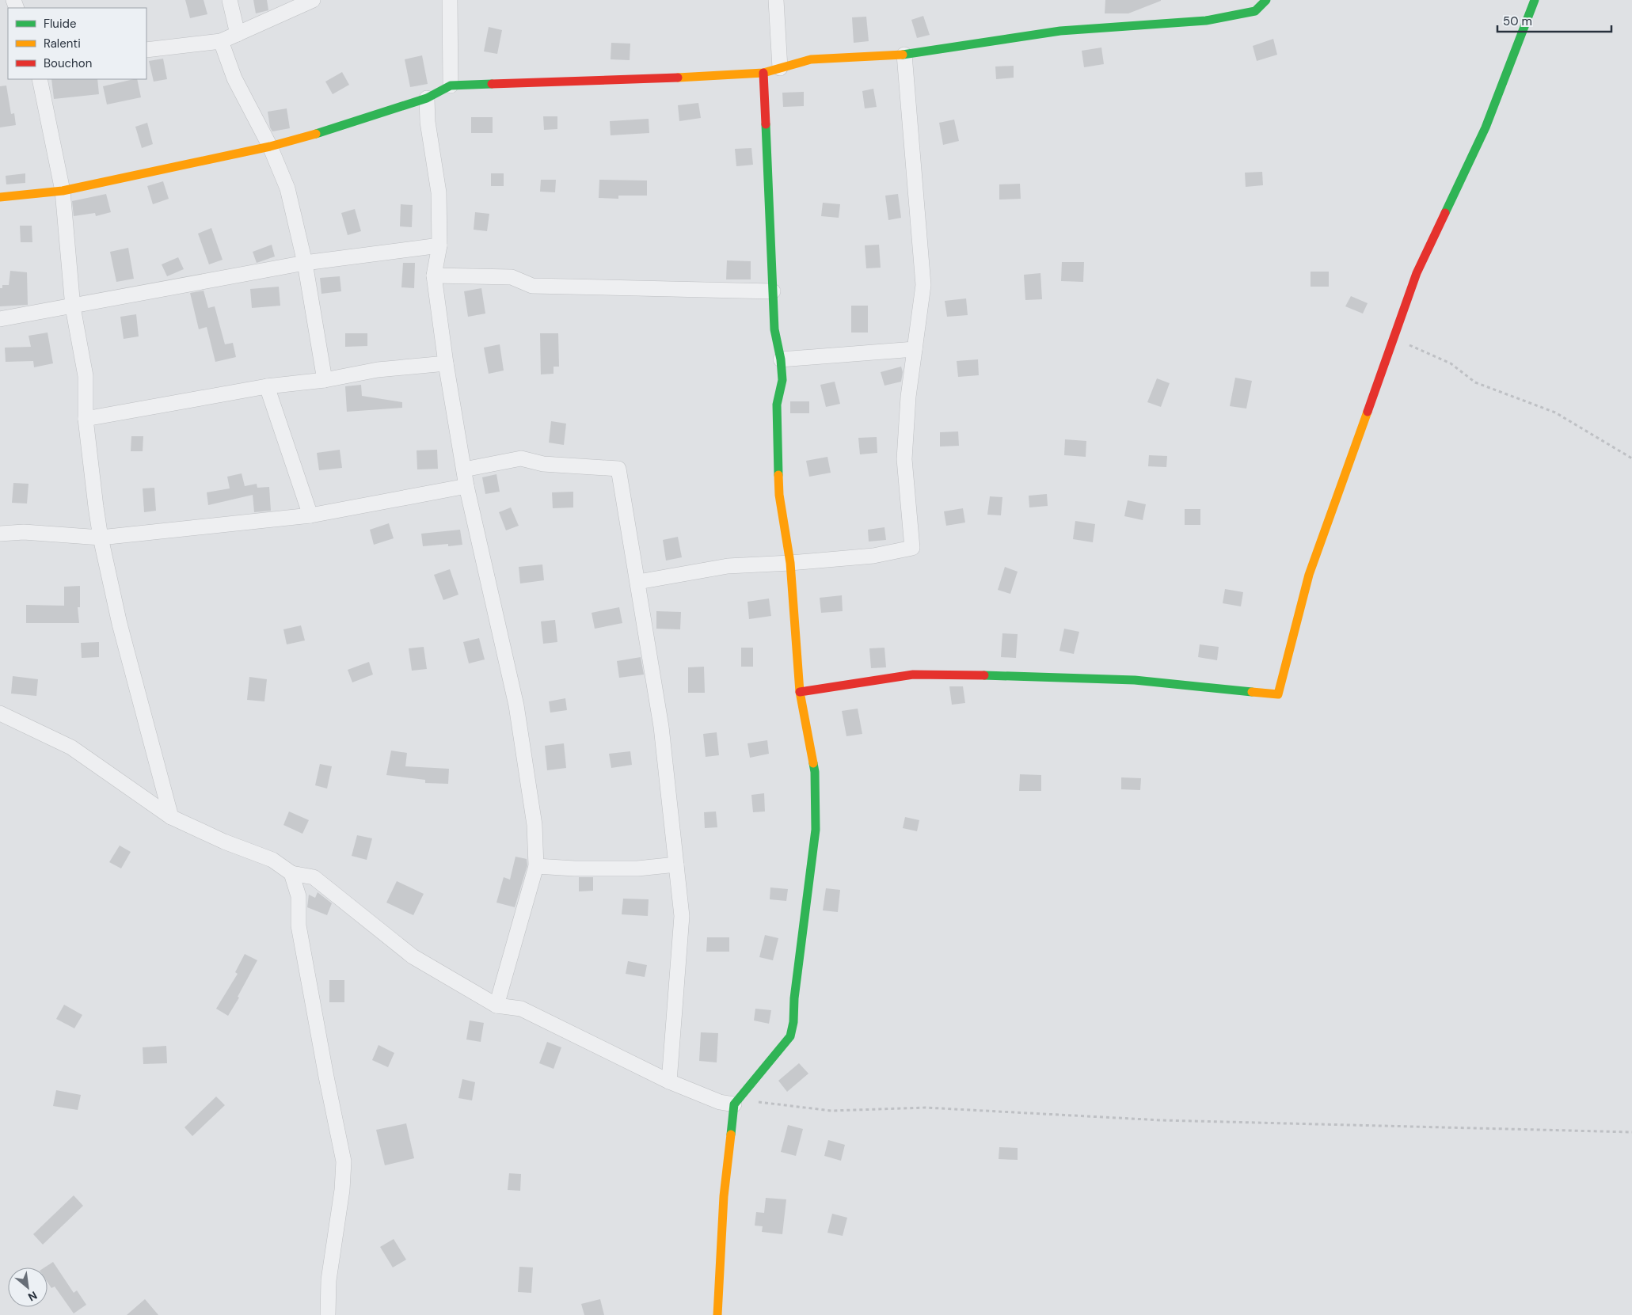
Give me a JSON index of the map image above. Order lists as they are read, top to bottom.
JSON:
{
  "legend": ["Fluide", "Ralenti", "Bouchon"],
  "scale_bar": "50 m",
  "north": "bottom right"
}
